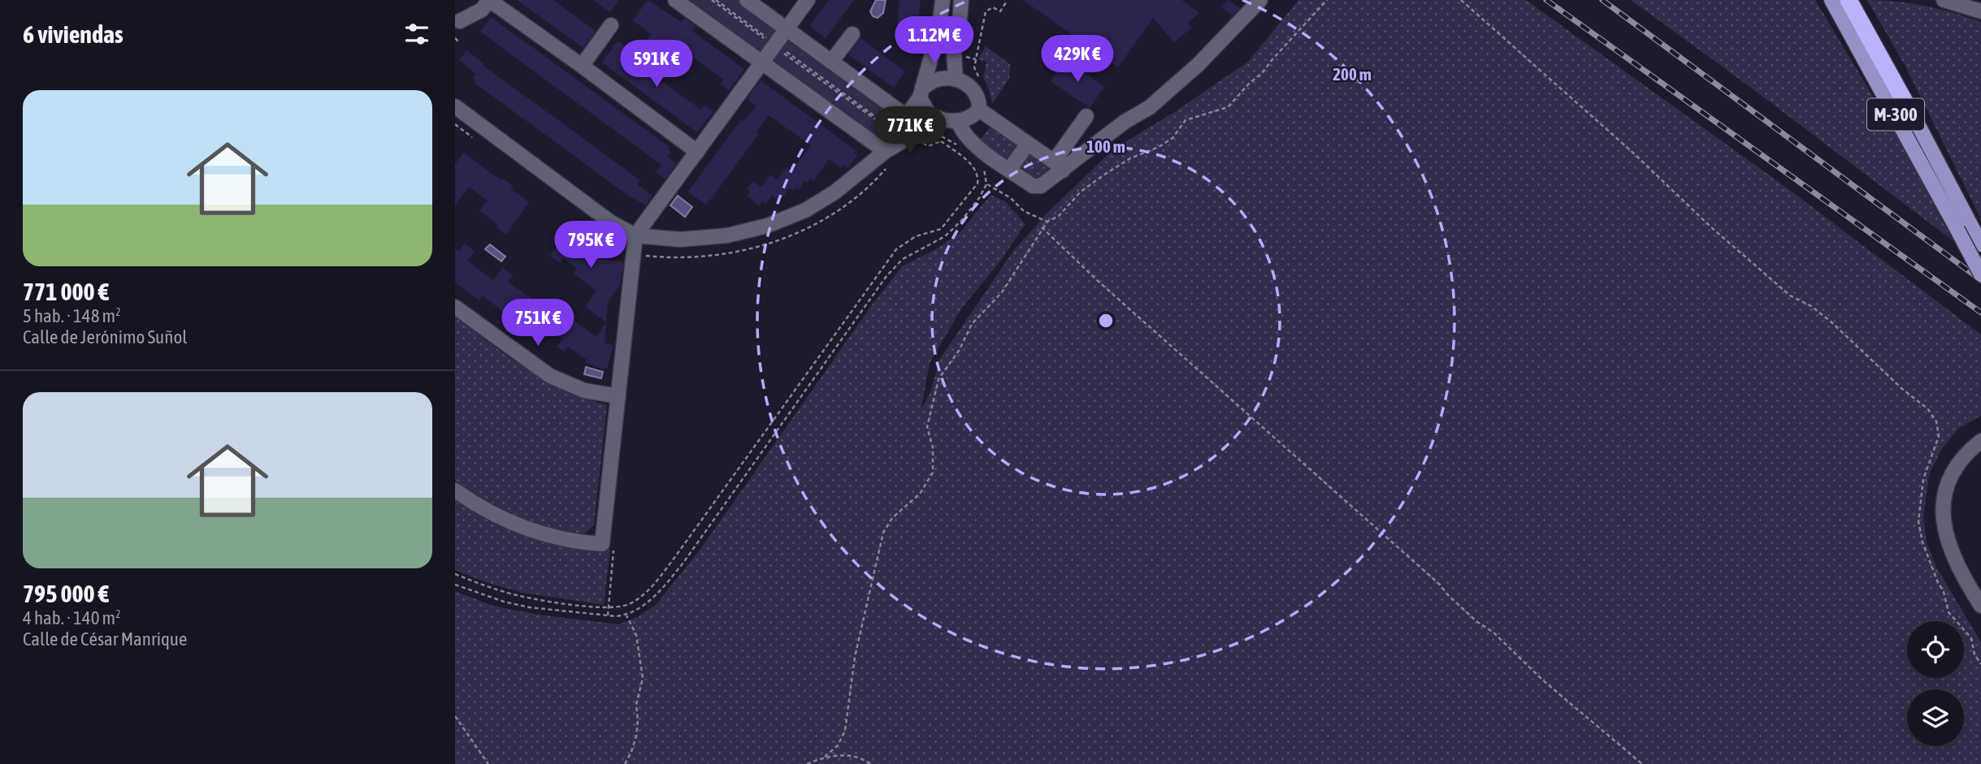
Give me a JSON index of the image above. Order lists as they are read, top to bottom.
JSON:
{
  "streets": {
    "highway": ["M-300"]
  },
  "page": {
    "heading": "6 viviendas",
    "price": [
      "1.12M €",
      "429K €",
      "591K €",
      "771K €",
      "795K €",
      "751K €"
    ],
    "list": [
      {
        "name": "771 000 €",
        "note": "5 hab. · 148 m² · Calle de Jerónimo Suñol"
      },
      {
        "name": "795 000 €",
        "note": "4 hab. · 140 m² · Calle de César Manrique"
      }
    ]
  },
  "rings": ["200 m", "100 m"]
}
